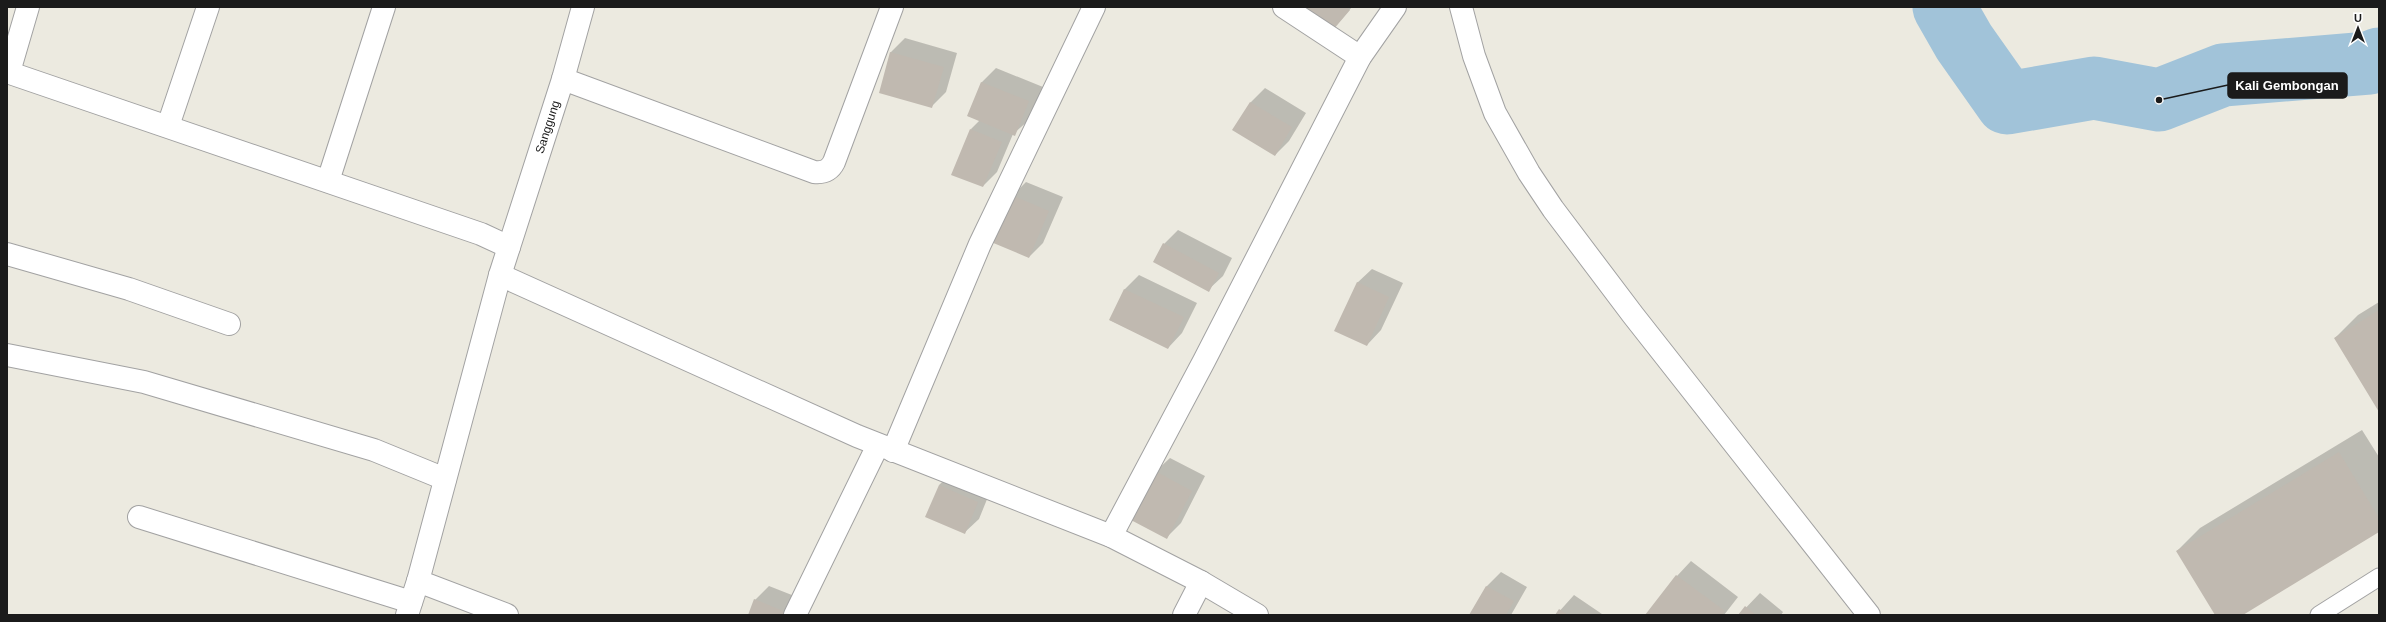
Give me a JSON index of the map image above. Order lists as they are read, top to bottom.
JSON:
{
  "streets": {
    "street": ["Sanggung"]
  },
  "places": ["Kali Gembongan"],
  "north": "top"
}
